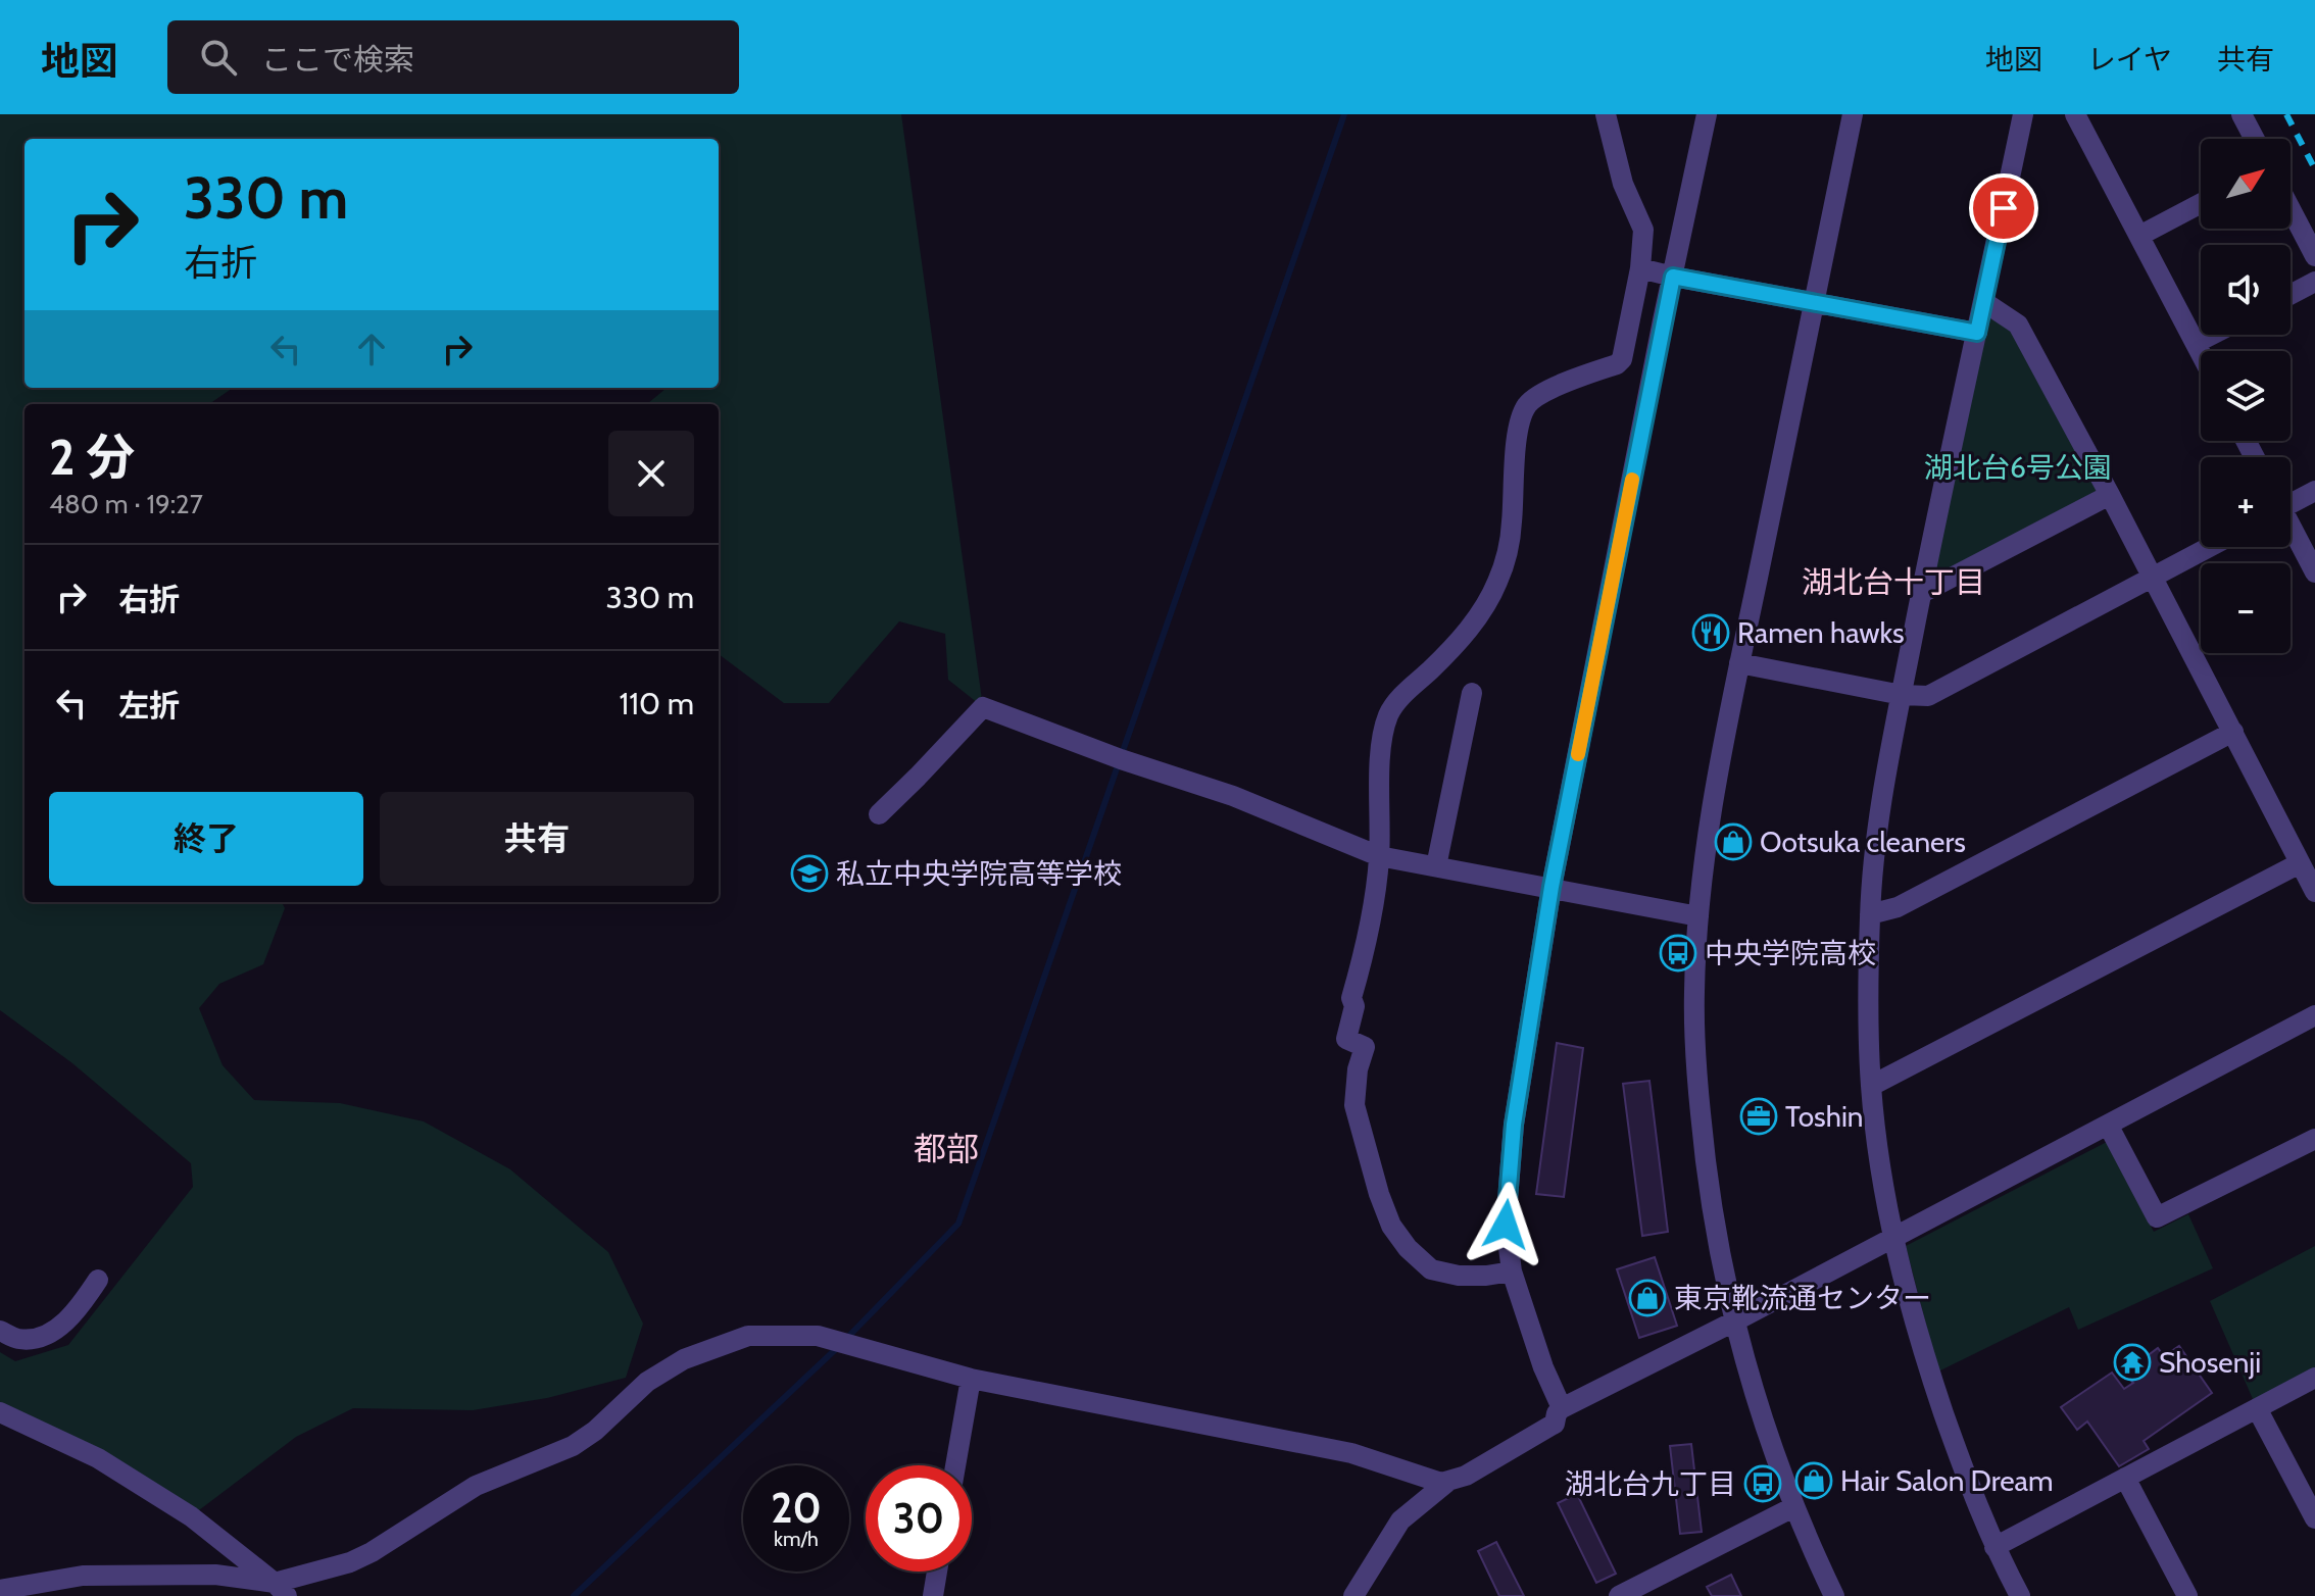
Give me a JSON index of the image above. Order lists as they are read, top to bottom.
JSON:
{
  "districts": ["湖北台十丁目", "都部"],
  "parks": ["湖北台6号公園"],
  "places": {
    "restaurant": ["Ramen hawks"],
    "shop": ["Ootsuka cleaners", "東京靴流通センター", "Hair Salon Dream"],
    "school or university": ["私立中央学院高等学校"],
    "bus stop": ["中央学院高校", "湖北台九丁目"],
    "office": ["Toshin"],
    "temple": ["Shosenji"]
  },
  "north": "top right",
  "page": {
    "header": "地図",
    "search": "ここで検索",
    "nav": ["地図", "レイヤ", "共有"],
    "map_buttons": ["+", "−"],
    "turn": ["330 m", "右折"],
    "heading": ["2 分", "480 m · 19:27"],
    "list": [
      {
        "name": "右折",
        "value": "330 m"
      },
      {
        "name": "左折",
        "value": "110 m"
      }
    ],
    "buttons": ["終了", "共有"],
    "speed": "20 km/h",
    "limit": "30"
  }
}
